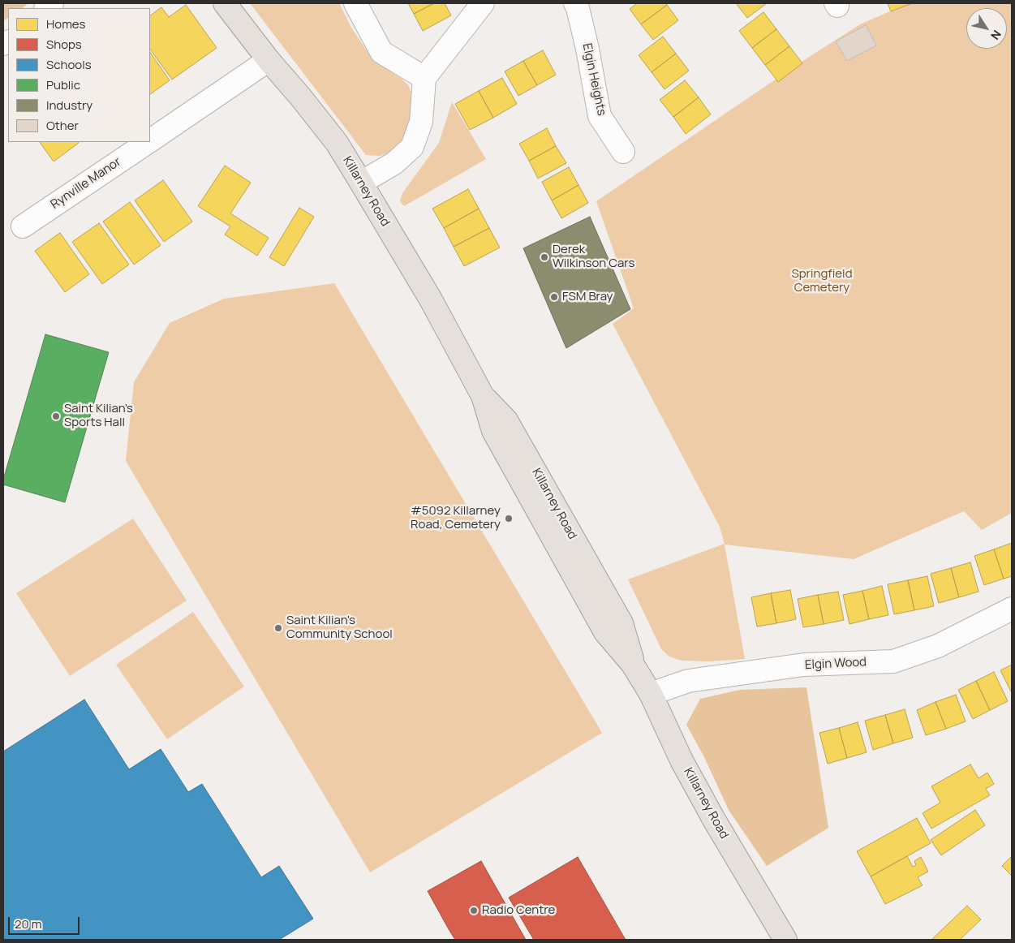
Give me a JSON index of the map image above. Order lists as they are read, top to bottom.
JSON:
{
  "streets": {
    "main road": ["Killarney Road"],
    "street": ["Elgin Heights", "Rynville Manor", "Elgin Wood"]
  },
  "crossings": [
    ["Rynville Manor", "Killarney Road"],
    ["Killarney Road", "Elgin Wood"]
  ],
  "parks": ["Springfield Cemetery"],
  "places": [
    "Derek Wilkinson Cars",
    "FSM Bray",
    "Saint Kilian's Sports Hall",
    "#5092 Killarney Road, Cemetery",
    "Saint Kilian's Community School",
    "Radio Centre"
  ],
  "legend": [
    "Homes",
    "Shops",
    "Schools",
    "Public",
    "Industry",
    "Other"
  ],
  "scale_bar": "20 m",
  "north": "bottom right"
}
